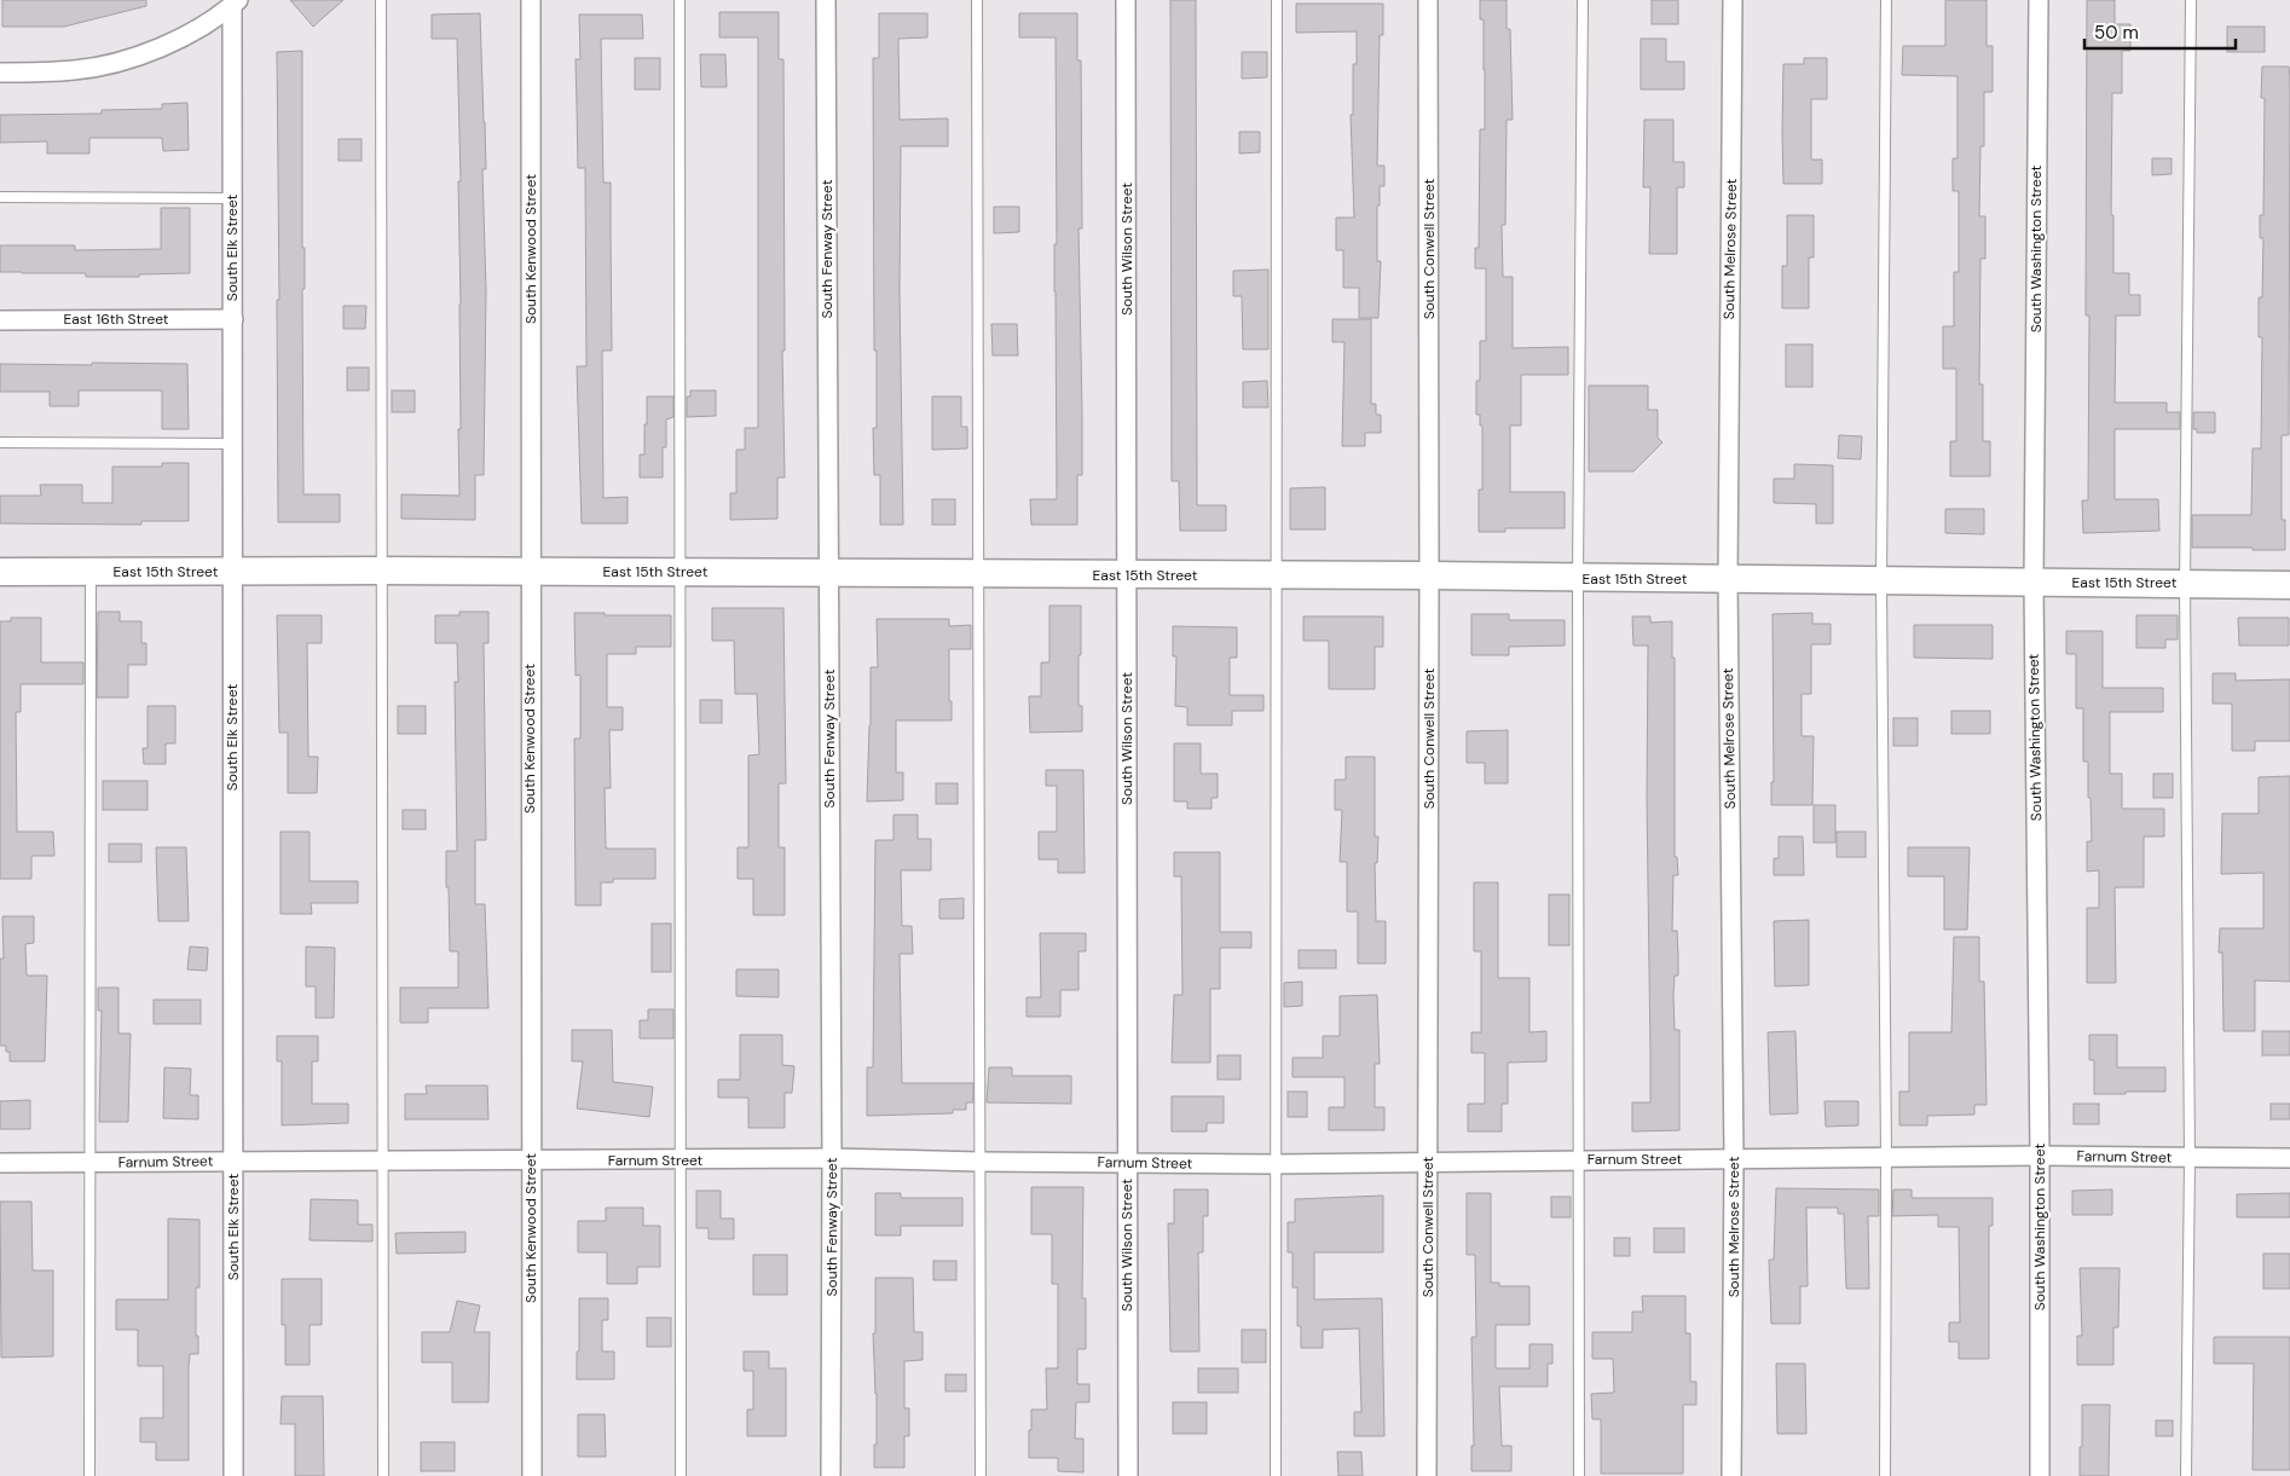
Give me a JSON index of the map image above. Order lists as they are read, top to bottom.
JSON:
{
  "streets": {
    "main road": ["East 15th Street"],
    "street": [
      "South Elk Street",
      "South Kenwood Street",
      "South Fenway Street",
      "South Wilson Street",
      "South Conwell Street",
      "South Melrose Street",
      "South Washington Street",
      "East 16th Street",
      "Farnum Street"
    ]
  },
  "crossings": [
    ["South Elk Street", "East 16th Street"],
    ["South Elk Street", "East 15th Street"],
    ["South Elk Street", "Farnum Street"],
    ["South Kenwood Street", "East 15th Street"],
    ["South Kenwood Street", "Farnum Street"],
    ["South Fenway Street", "East 15th Street"],
    ["South Fenway Street", "Farnum Street"],
    ["South Wilson Street", "East 15th Street"],
    ["South Wilson Street", "Farnum Street"],
    ["South Conwell Street", "East 15th Street"],
    ["South Conwell Street", "Farnum Street"],
    ["South Melrose Street", "East 15th Street"],
    ["South Melrose Street", "Farnum Street"],
    ["South Washington Street", "East 15th Street"],
    ["South Washington Street", "Farnum Street"]
  ],
  "scale_bar": "50 m"
}
